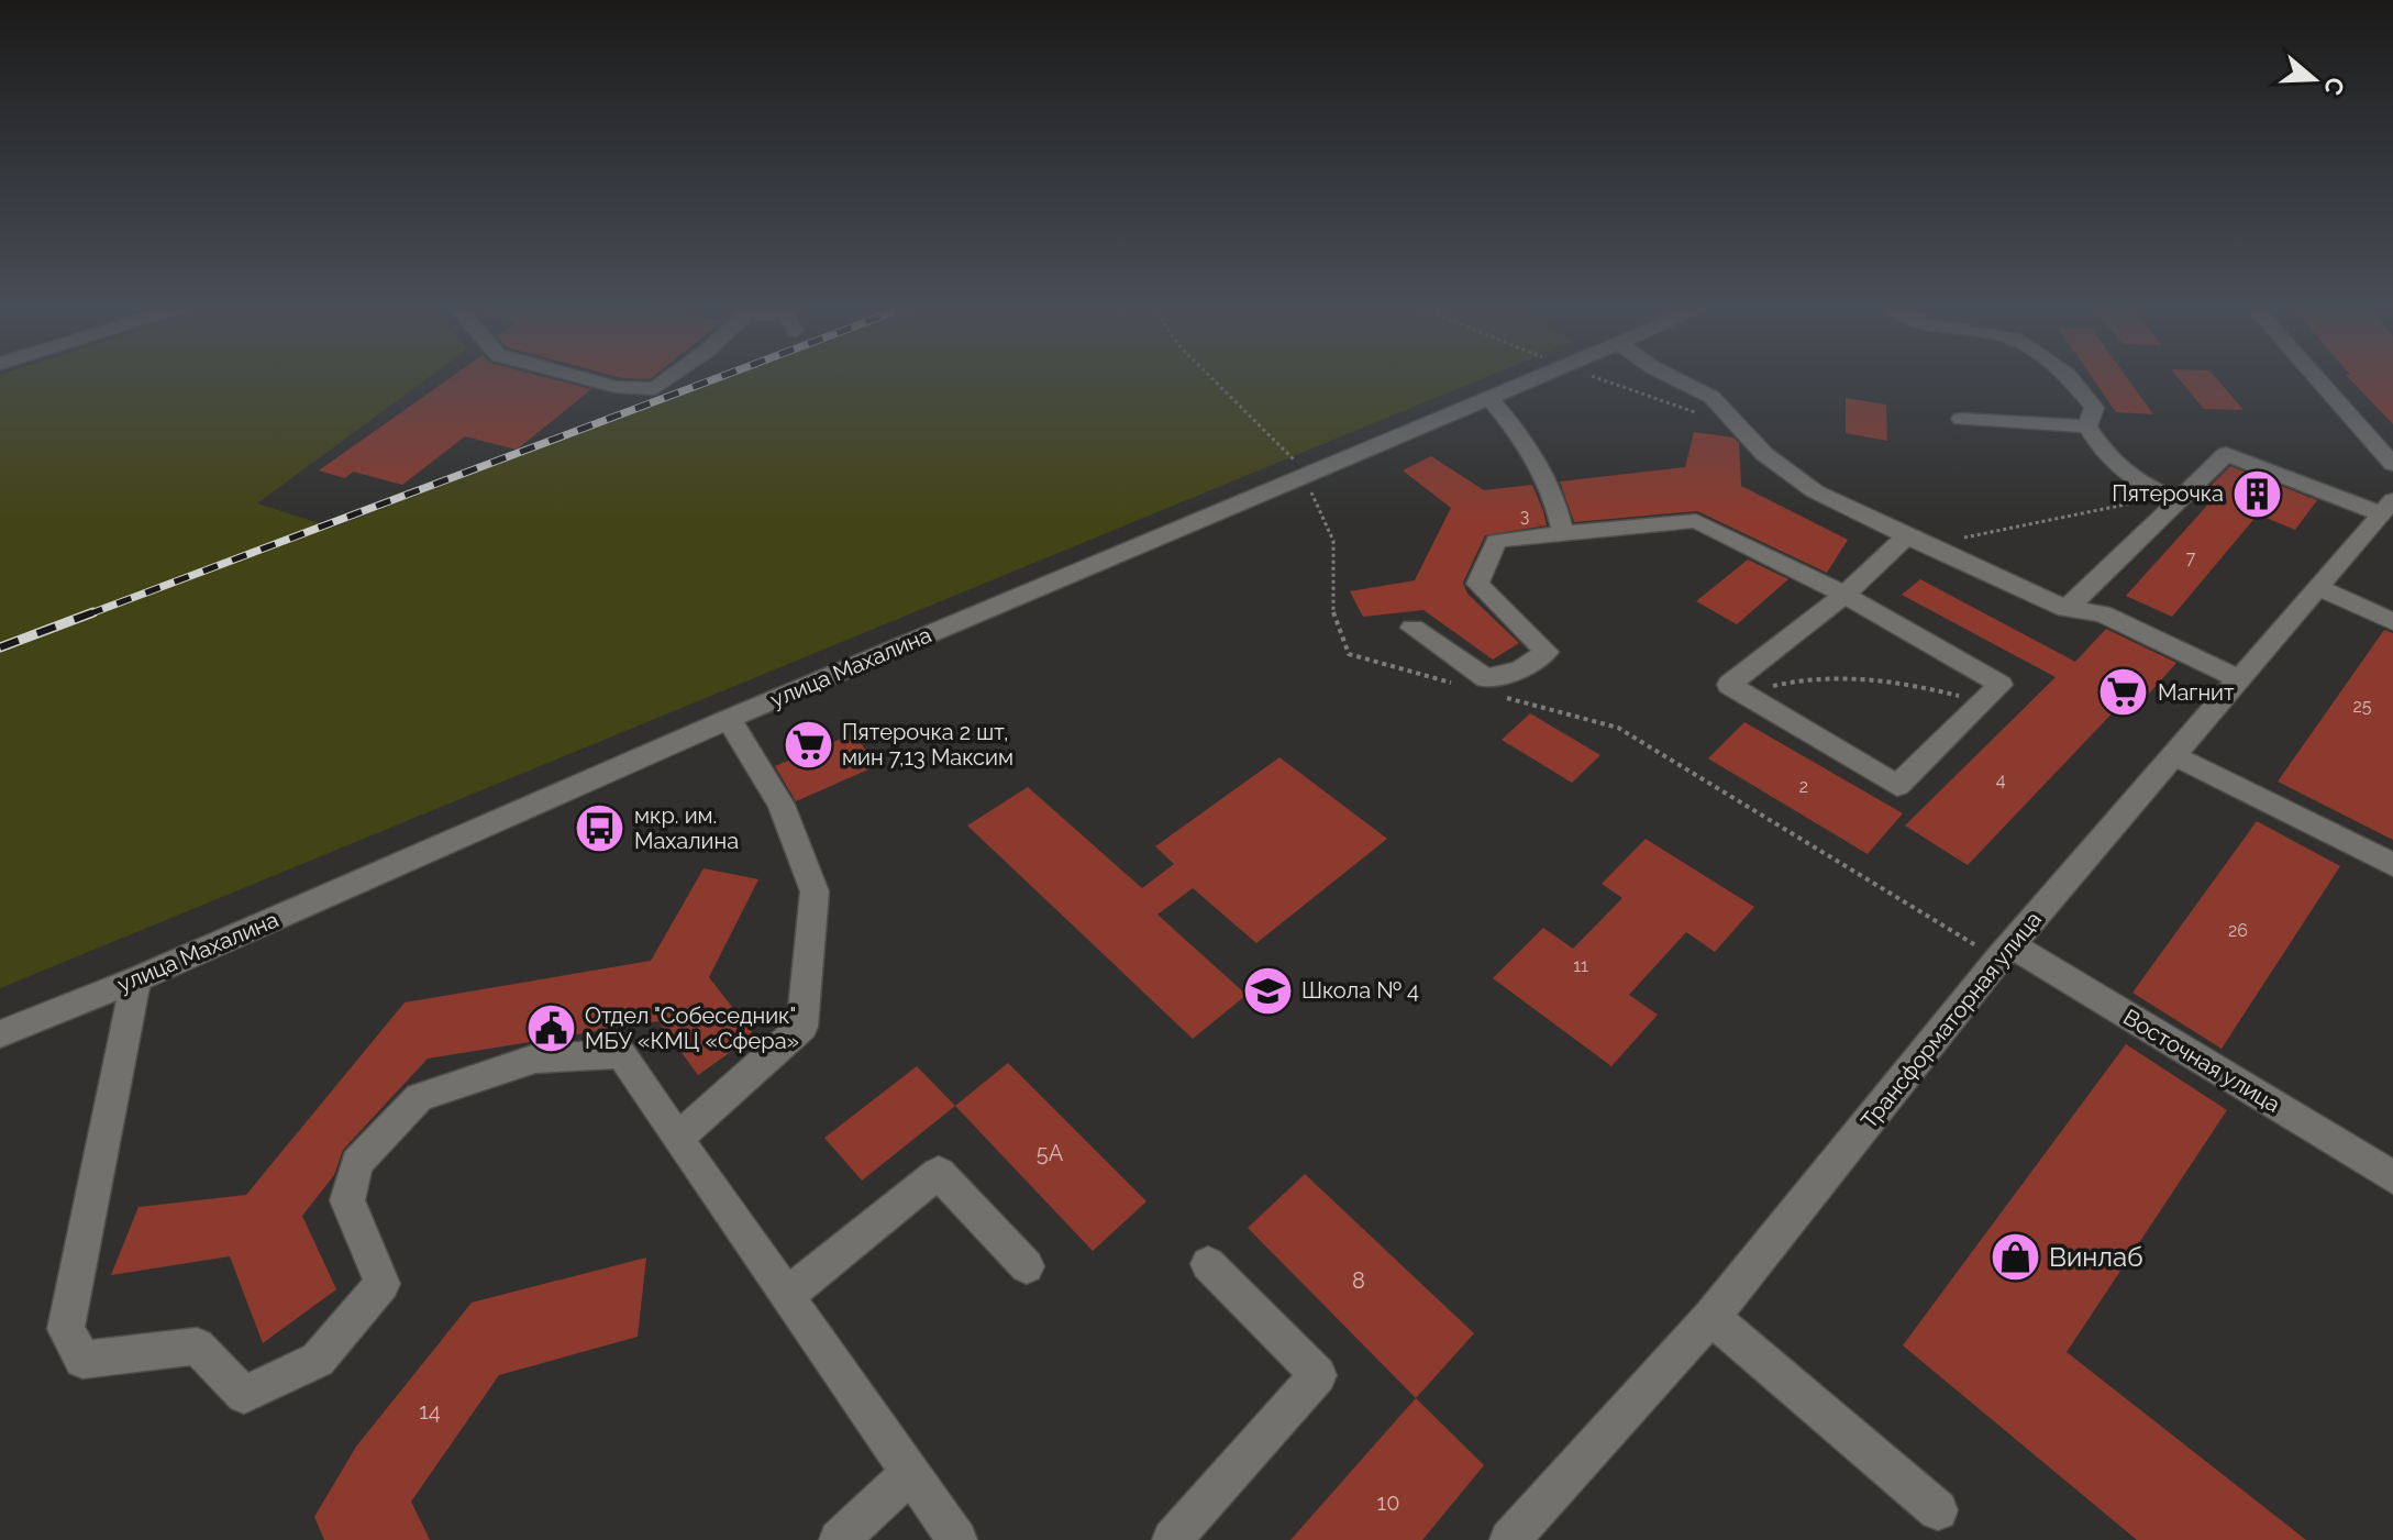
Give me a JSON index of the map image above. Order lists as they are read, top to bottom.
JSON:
{
  "streets": {
    "street": ["улица Махалина", "Трансформаторная улица", "Восточная улица"]
  },
  "crossings": [
    ["Трансформаторная улица", "Восточная улица"]
  ],
  "places": {
    "building": ["Пятерочка"],
    "supermarket": ["Магнит", "Пятерочка 2 шт, мин 7,13 Максим"],
    "bus stop": ["мкр. им. Махалина"],
    "school or university": ["Школа № 4"],
    "public building": ["Отдел \"Собеседник\" МБУ «КМЦ «Сфера»"],
    "shop": ["Винлаб"]
  },
  "house_numbers": [
    "3",
    "7",
    "25",
    "4",
    "2",
    "26",
    "11",
    "5А",
    "8",
    "14",
    "10"
  ],
  "north": "right"
}
